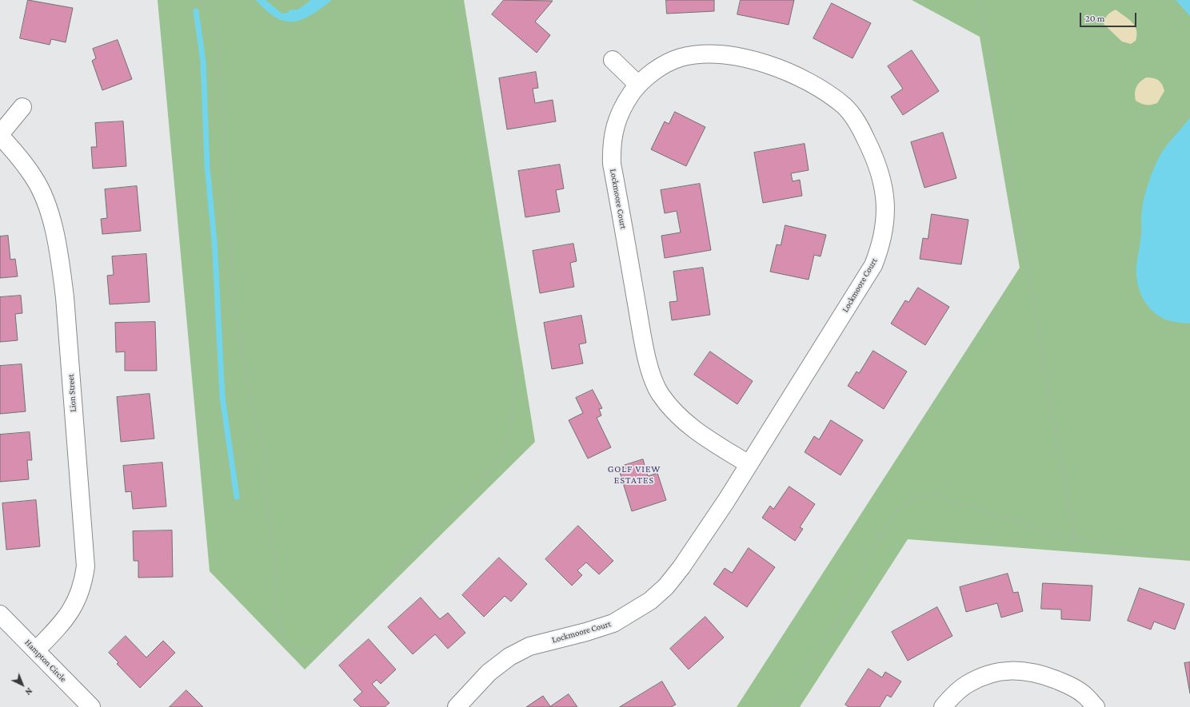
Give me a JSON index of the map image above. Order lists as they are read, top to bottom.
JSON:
{
  "streets": {
    "street": ["Lockmoore Court", "Lion Street", "Hampton Circle"]
  },
  "crossings": [
    ["Lion Street", "Hampton Circle"]
  ],
  "districts": ["GOLF VIEW ESTATES"],
  "scale_bar": "20 m",
  "north": "bottom right"
}
